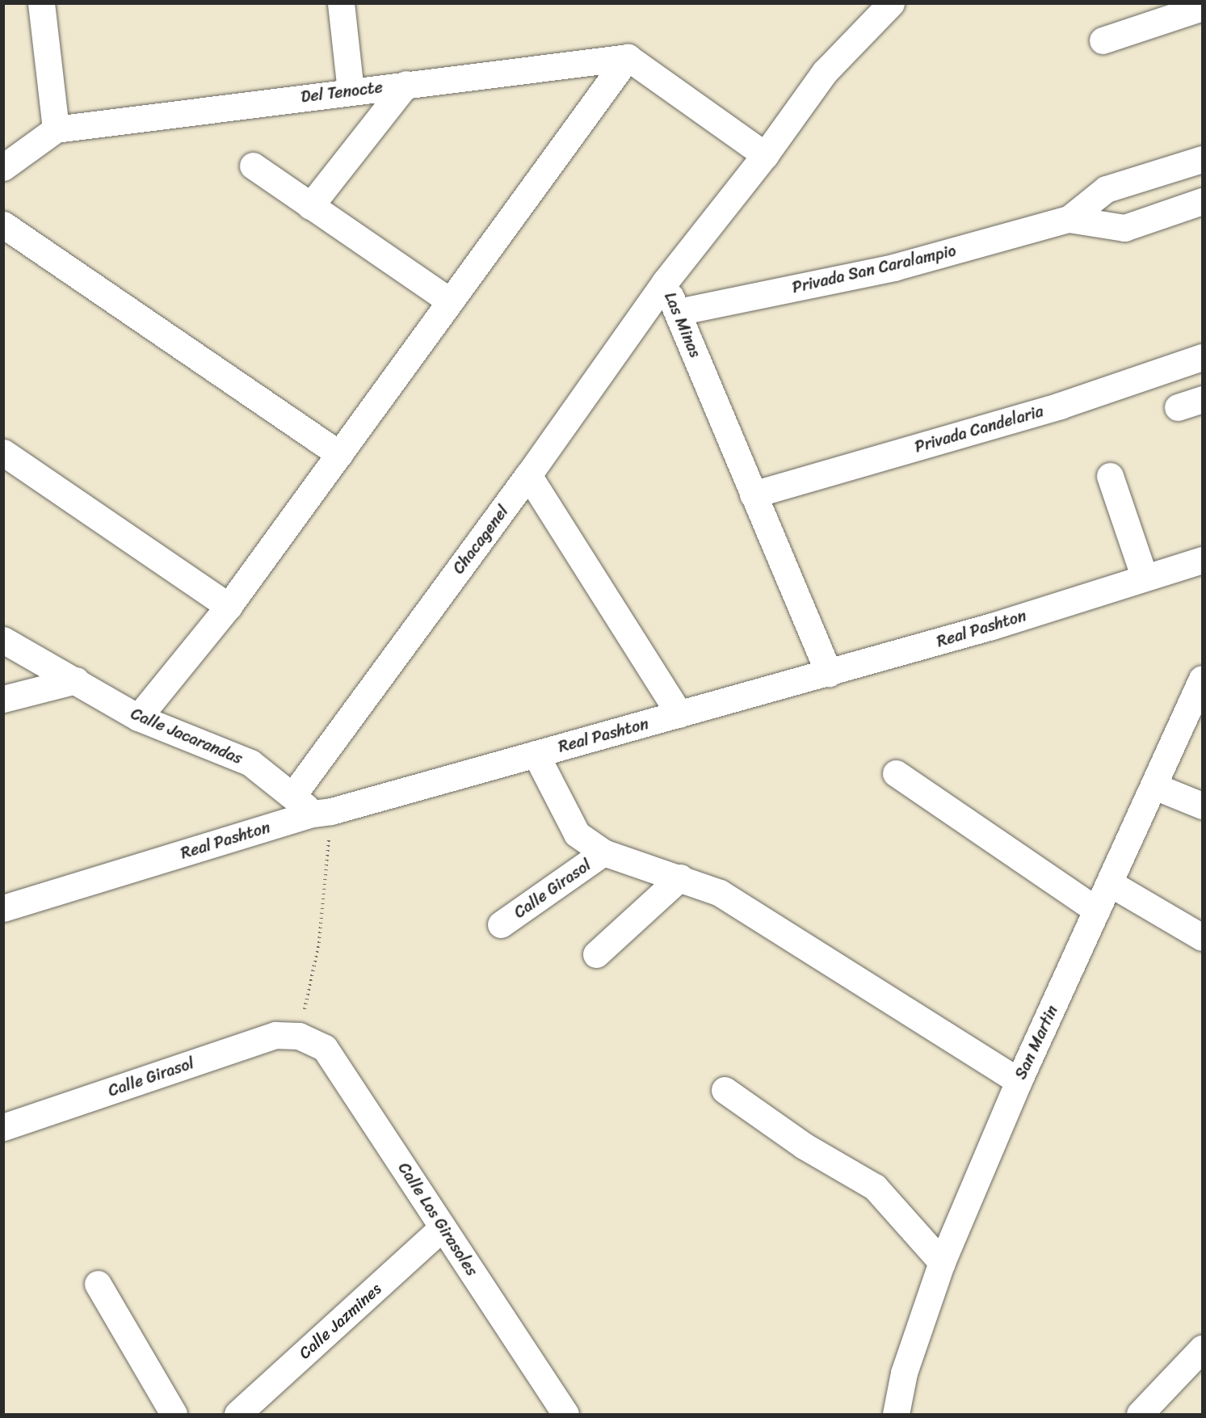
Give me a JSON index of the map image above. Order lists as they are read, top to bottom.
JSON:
{
  "streets": {
    "street": [
      "Del Tenocte",
      "Privada San Caralampio",
      "Las Minas",
      "Privada Candelaria",
      "Chacagenel",
      "Real Pashton",
      "Calle Jacarandas",
      "Calle Girasol",
      "San Martin",
      "Calle Los Girasoles",
      "Calle Jazmines"
    ]
  },
  "crossings": [
    ["Privada San Caralampio", "Las Minas"],
    ["Las Minas", "Privada Candelaria"],
    ["Las Minas", "Chacagenel"],
    ["Las Minas", "Real Pashton"],
    ["Chacagenel", "Calle Jacarandas"],
    ["Real Pashton", "Calle Jacarandas"],
    ["Calle Girasol", "Calle Los Girasoles"],
    ["Calle Los Girasoles", "Calle Jazmines"]
  ]
}
